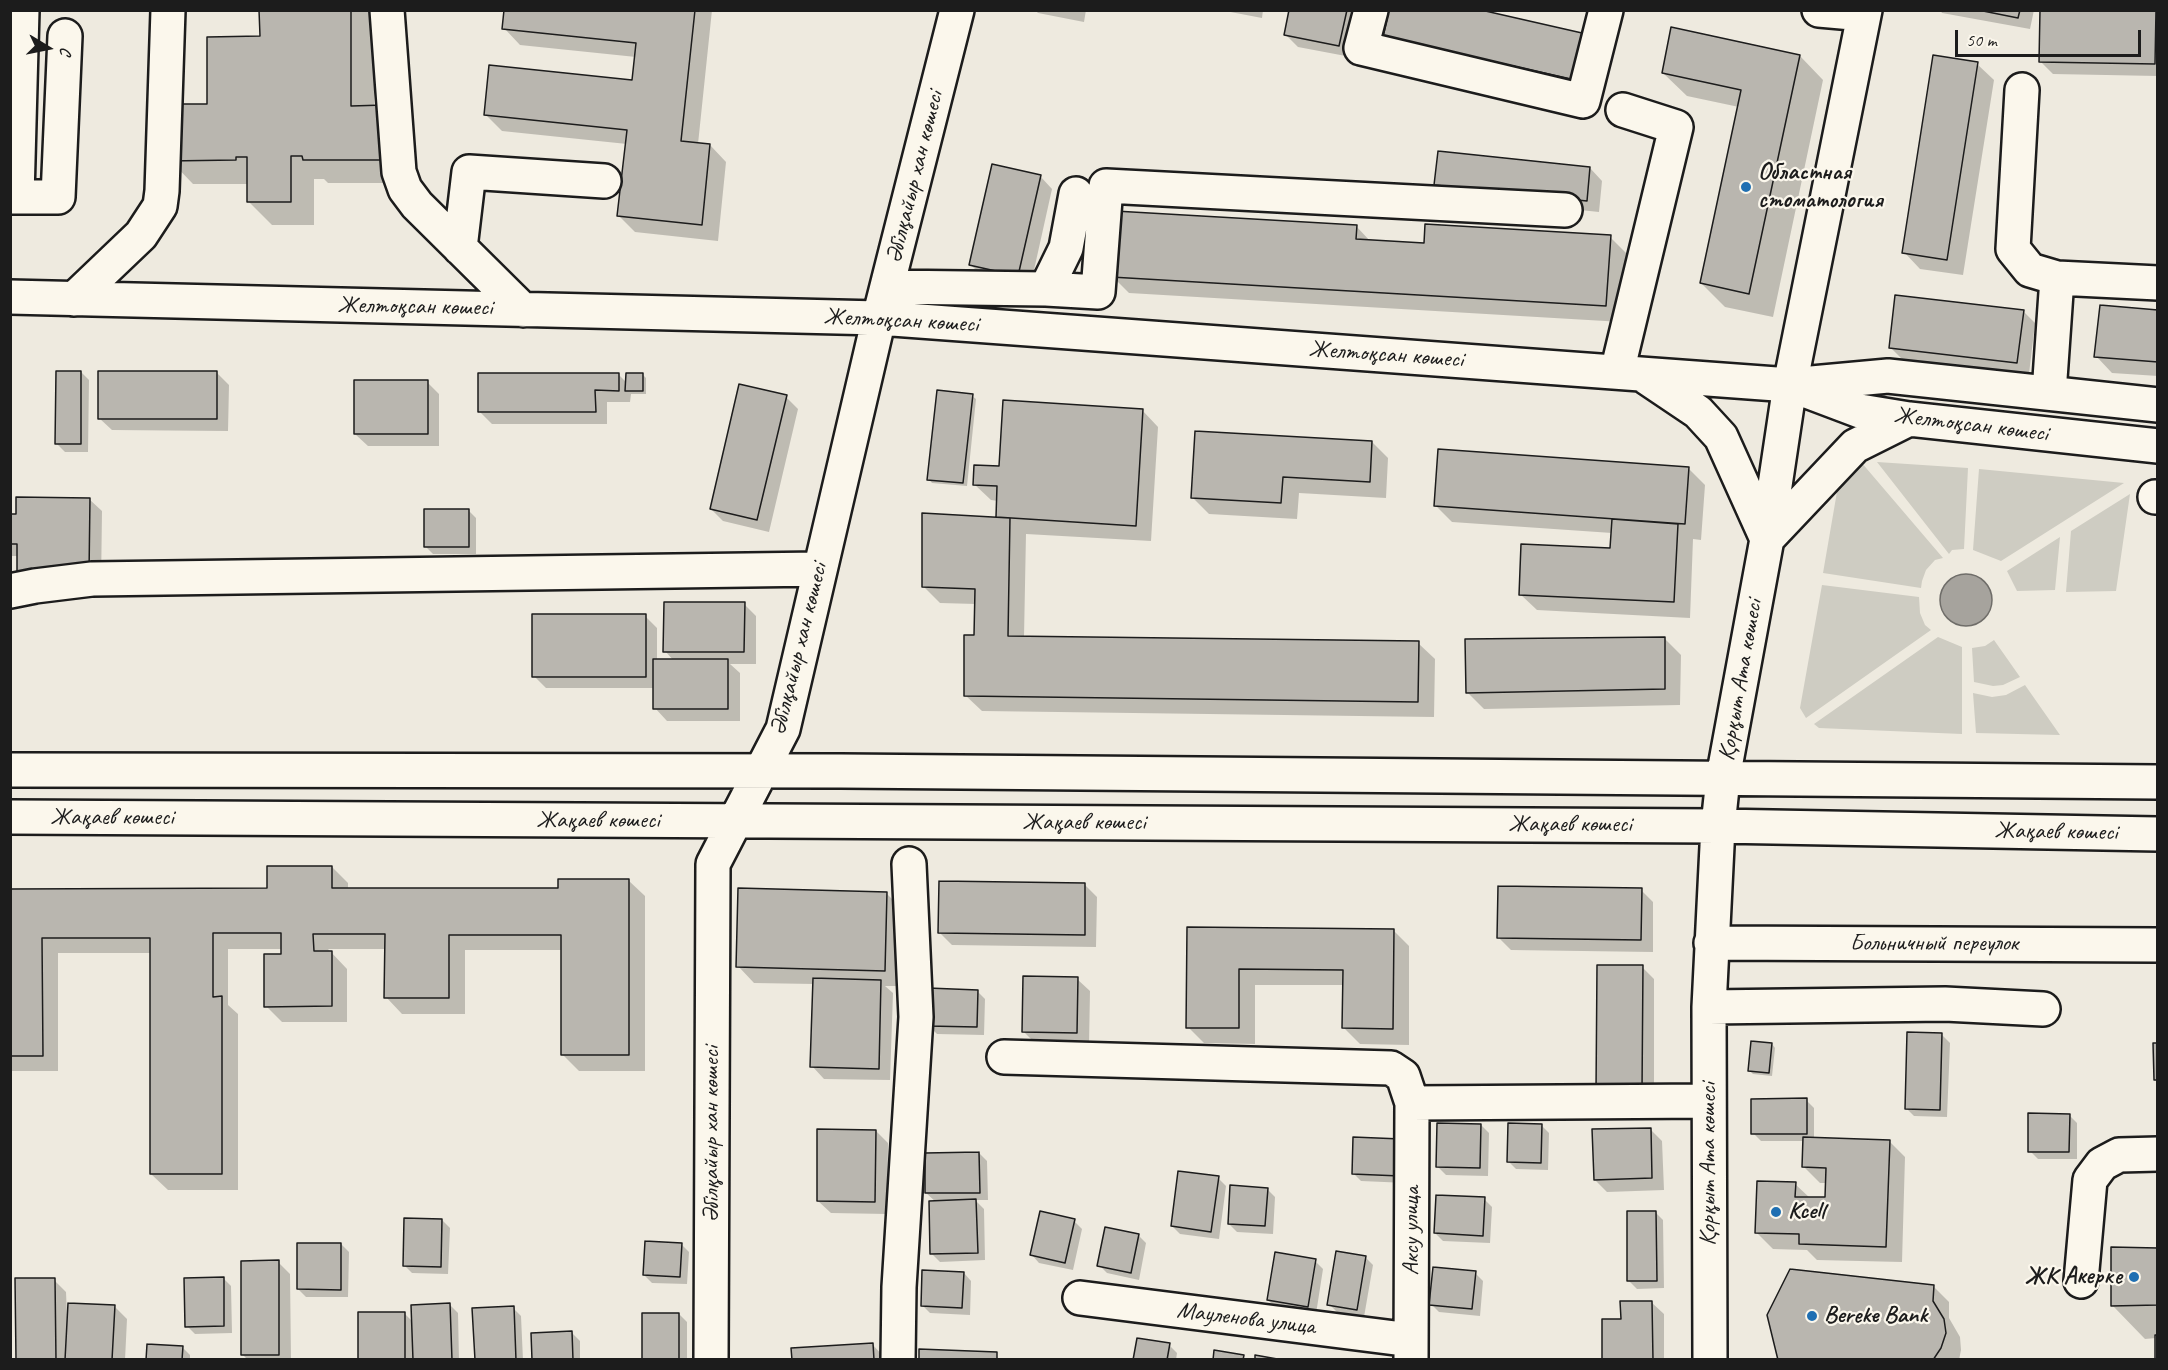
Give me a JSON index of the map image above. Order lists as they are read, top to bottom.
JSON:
{
  "streets": {
    "street": [
      "Әбілқайыр хан көшесі",
      "Желтоқсан көшесі",
      "Қорқыт Ата көшесі",
      "Жақаев көшесі",
      "Больничный переулок",
      "Аксу улица",
      "Мауленова улица"
    ]
  },
  "crossings": [
    ["Әбілқайыр хан көшесі", "Желтоқсан көшесі"],
    ["Әбілқайыр хан көшесі", "Жақаев көшесі"],
    ["Желтоқсан көшесі", "Қорқыт Ата көшесі"],
    ["Қорқыт Ата көшесі", "Жақаев көшесі"],
    ["Қорқыт Ата көшесі", "Больничный переулок"],
    ["Аксу улица", "Мауленова улица"]
  ],
  "places": [
    "Областная стоматология",
    "Kcell",
    "ЖК Акерке",
    "Bereke Bank"
  ],
  "scale_bar": "50 m",
  "north": "right"
}
